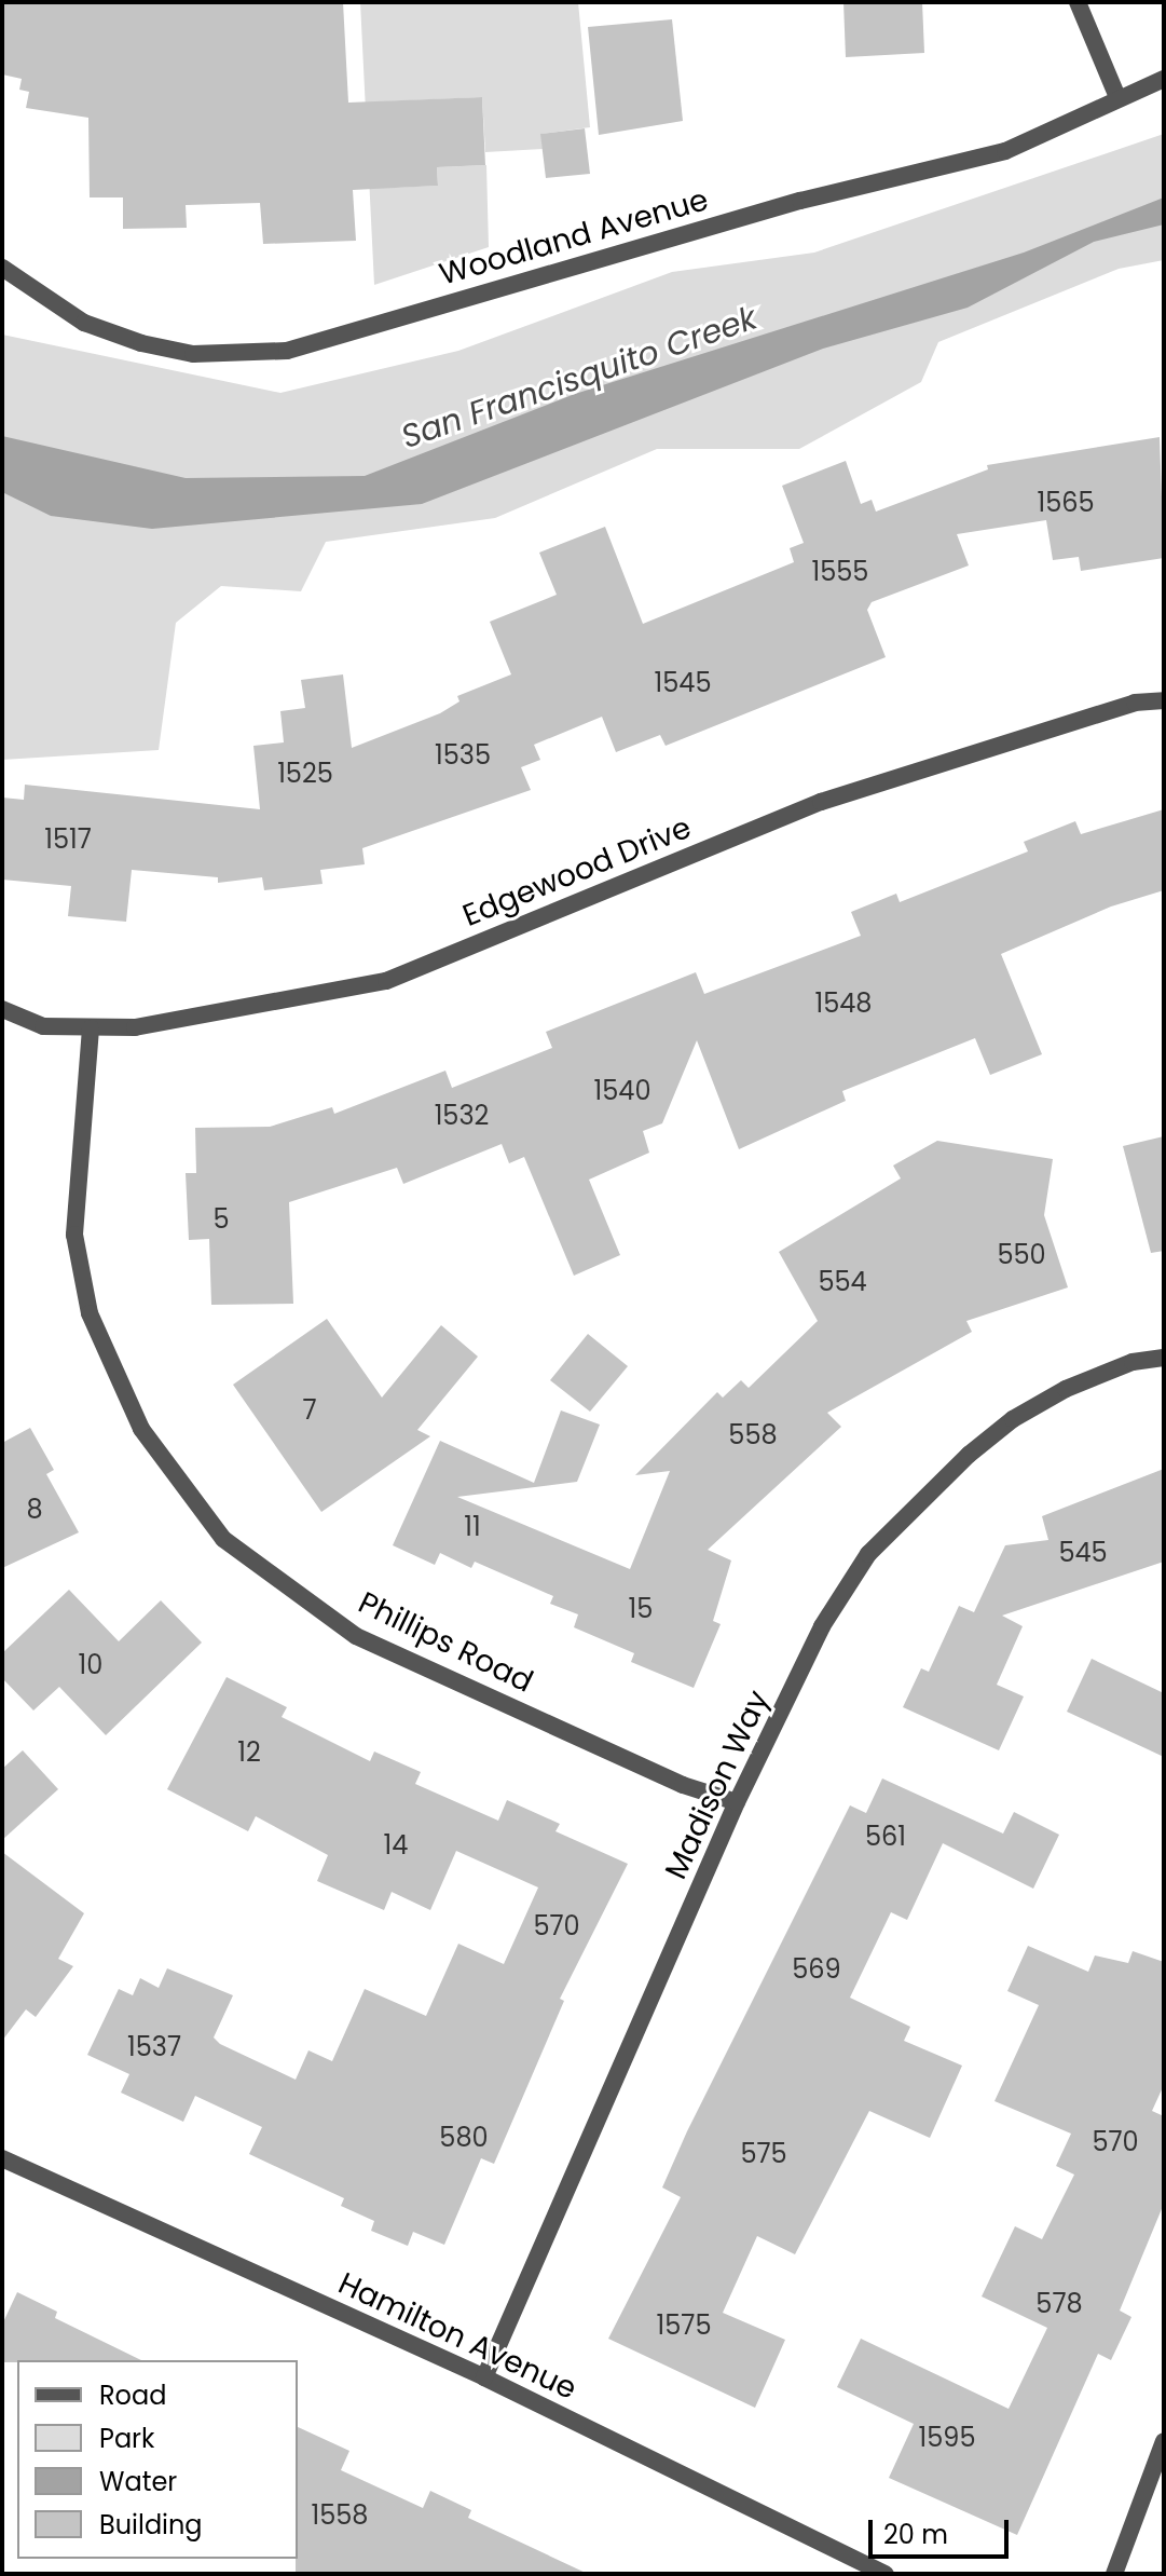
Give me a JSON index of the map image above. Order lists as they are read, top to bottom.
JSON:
{
  "streets": {
    "street": [
      "Woodland Avenue",
      "Edgewood Drive",
      "Phillips Road",
      "Madison Way",
      "Hamilton Avenue"
    ]
  },
  "crossings": [
    ["Edgewood Drive", "Phillips Road"],
    ["Phillips Road", "Madison Way"],
    ["Madison Way", "Hamilton Avenue"]
  ],
  "water": ["San Francisquito Creek"],
  "house_numbers": [
    "1565",
    "1555",
    "1545",
    "1535",
    "1525",
    "1517",
    "1548",
    "1540",
    "1532",
    "5",
    "550",
    "554",
    "7",
    "558",
    "8",
    "11",
    "545",
    "15",
    "10",
    "12",
    "561",
    "14",
    "570",
    "569",
    "1537",
    "580",
    "570",
    "575",
    "578",
    "1575",
    "1595",
    "1558"
  ],
  "legend": [
    "Road",
    "Park",
    "Water",
    "Building"
  ],
  "scale_bar": "20 m"
}
